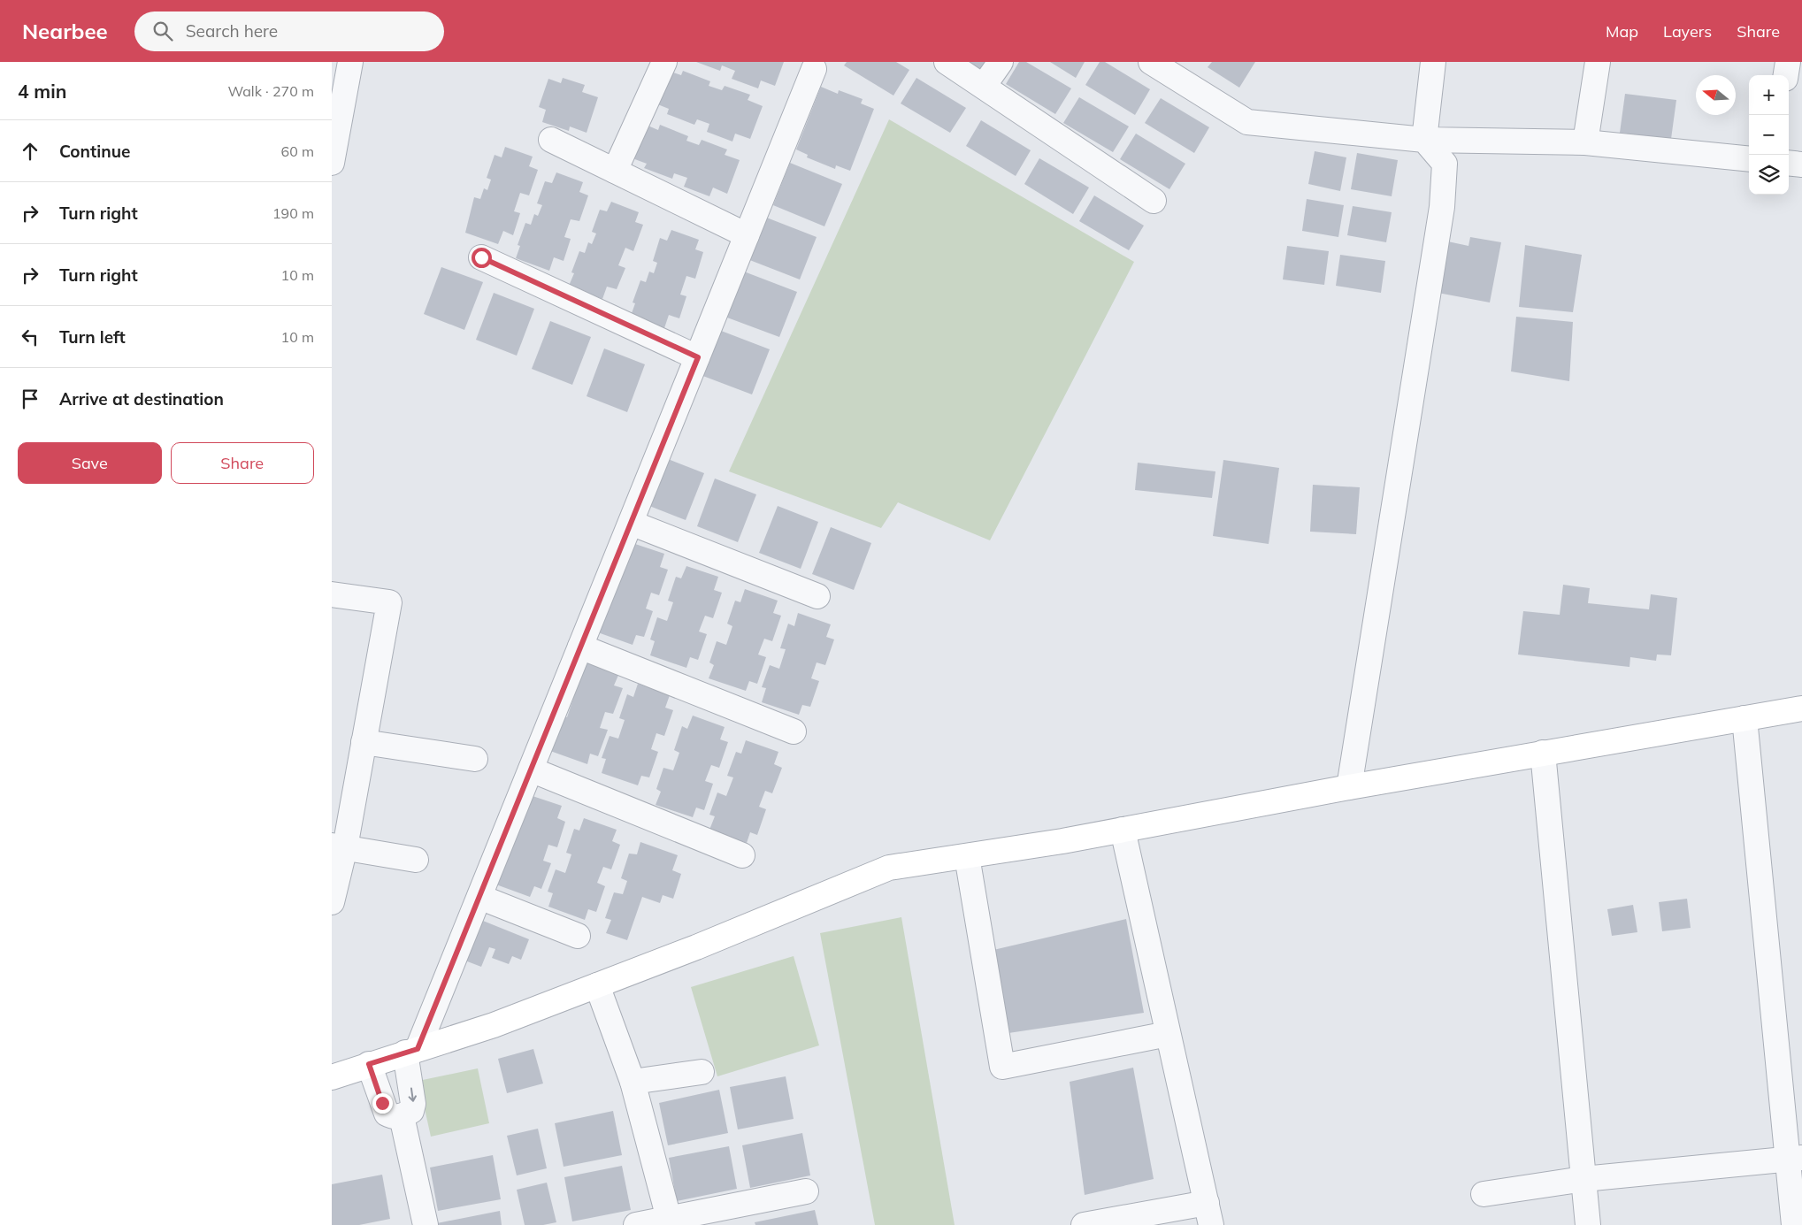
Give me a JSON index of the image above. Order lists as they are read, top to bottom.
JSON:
{
  "north": "left",
  "page": {
    "header": "Nearbee",
    "search": "Search here",
    "nav": ["Map", "Layers", "Share"],
    "heading": ["4 min", "Walk · 270 m"],
    "map_buttons": ["+", "−"],
    "list": [
      ["Continue", "60 m"],
      ["Turn right", "190 m"],
      ["Turn right", "10 m"],
      ["Turn left", "10 m"],
      "Arrive at destination"
    ],
    "buttons": ["Save", "Share"]
  }
}
